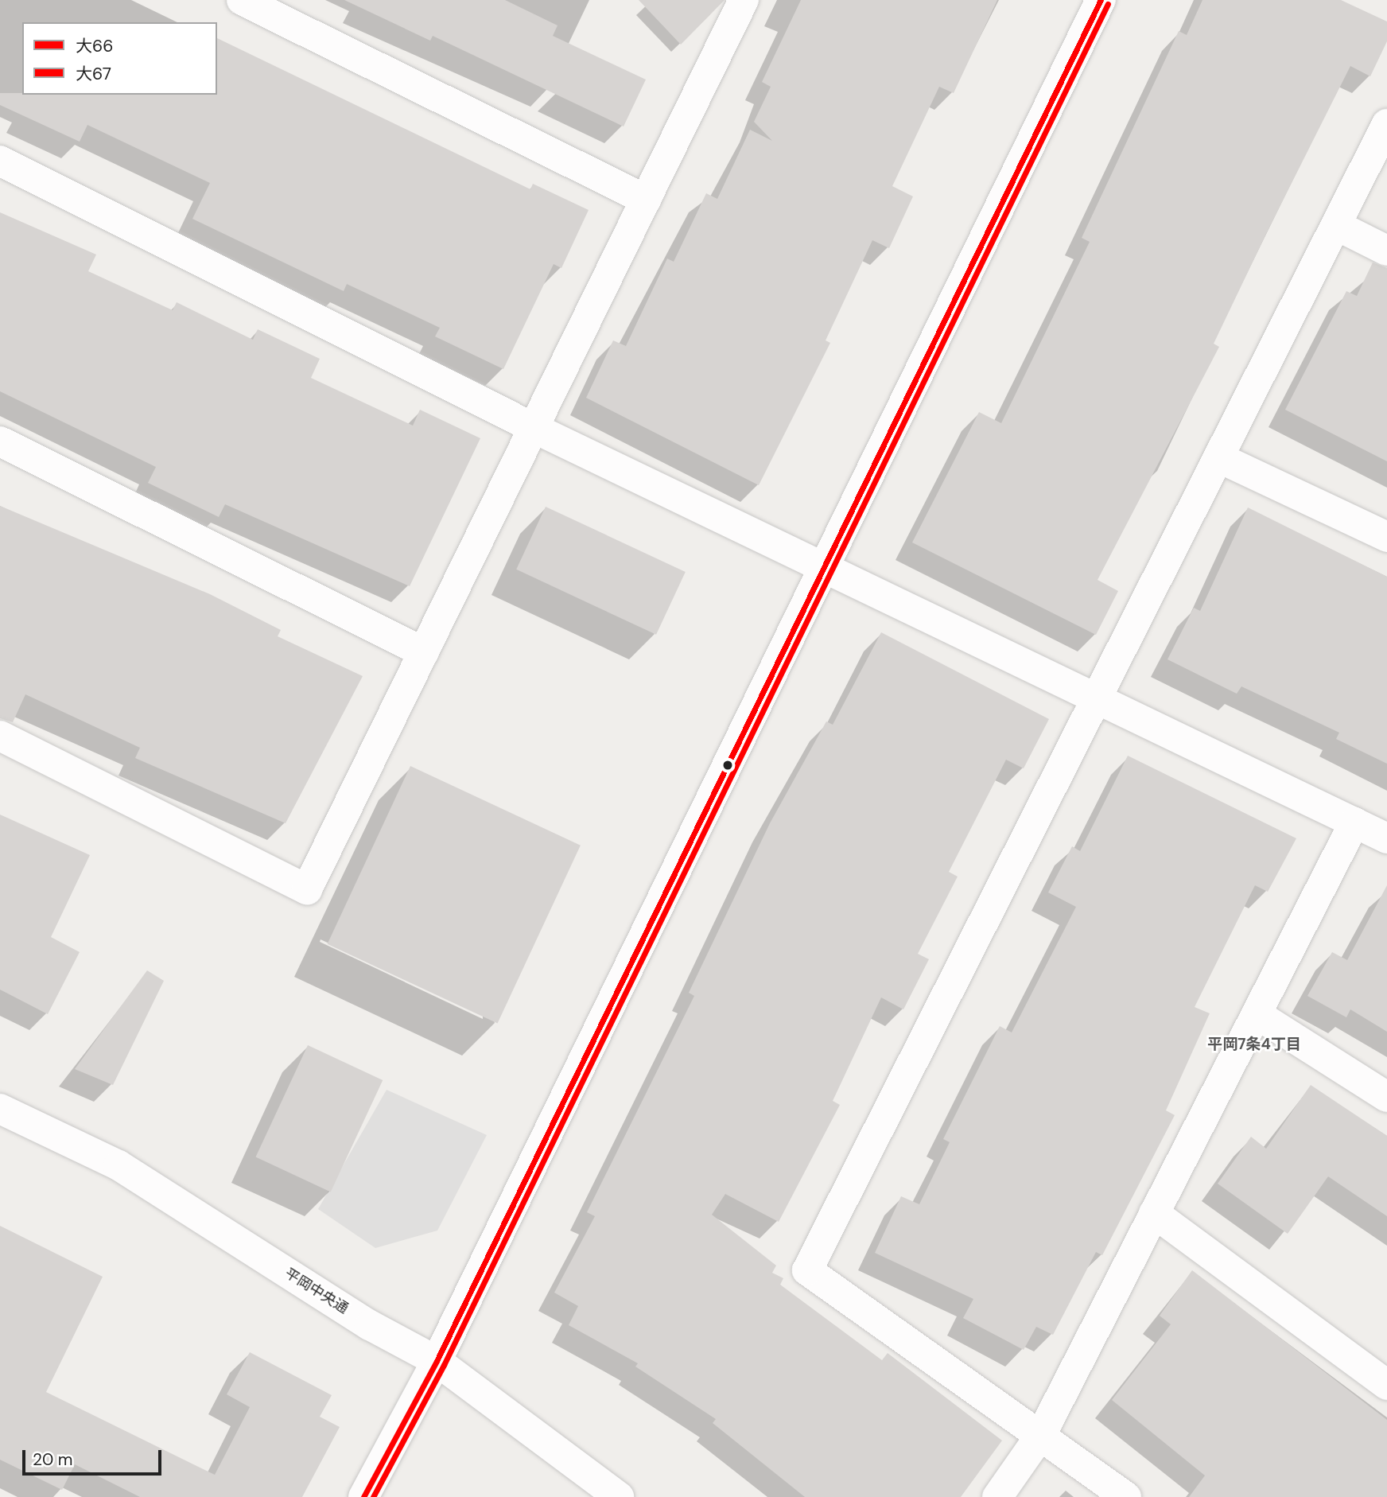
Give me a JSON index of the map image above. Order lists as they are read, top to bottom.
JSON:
{
  "streets": {
    "street": ["平岡中央通"]
  },
  "districts": ["平岡7条4丁目"],
  "lines": ["transit line 大66", "transit line 大67"],
  "legend": ["大66", "大67"],
  "scale_bar": "20 m"
}
